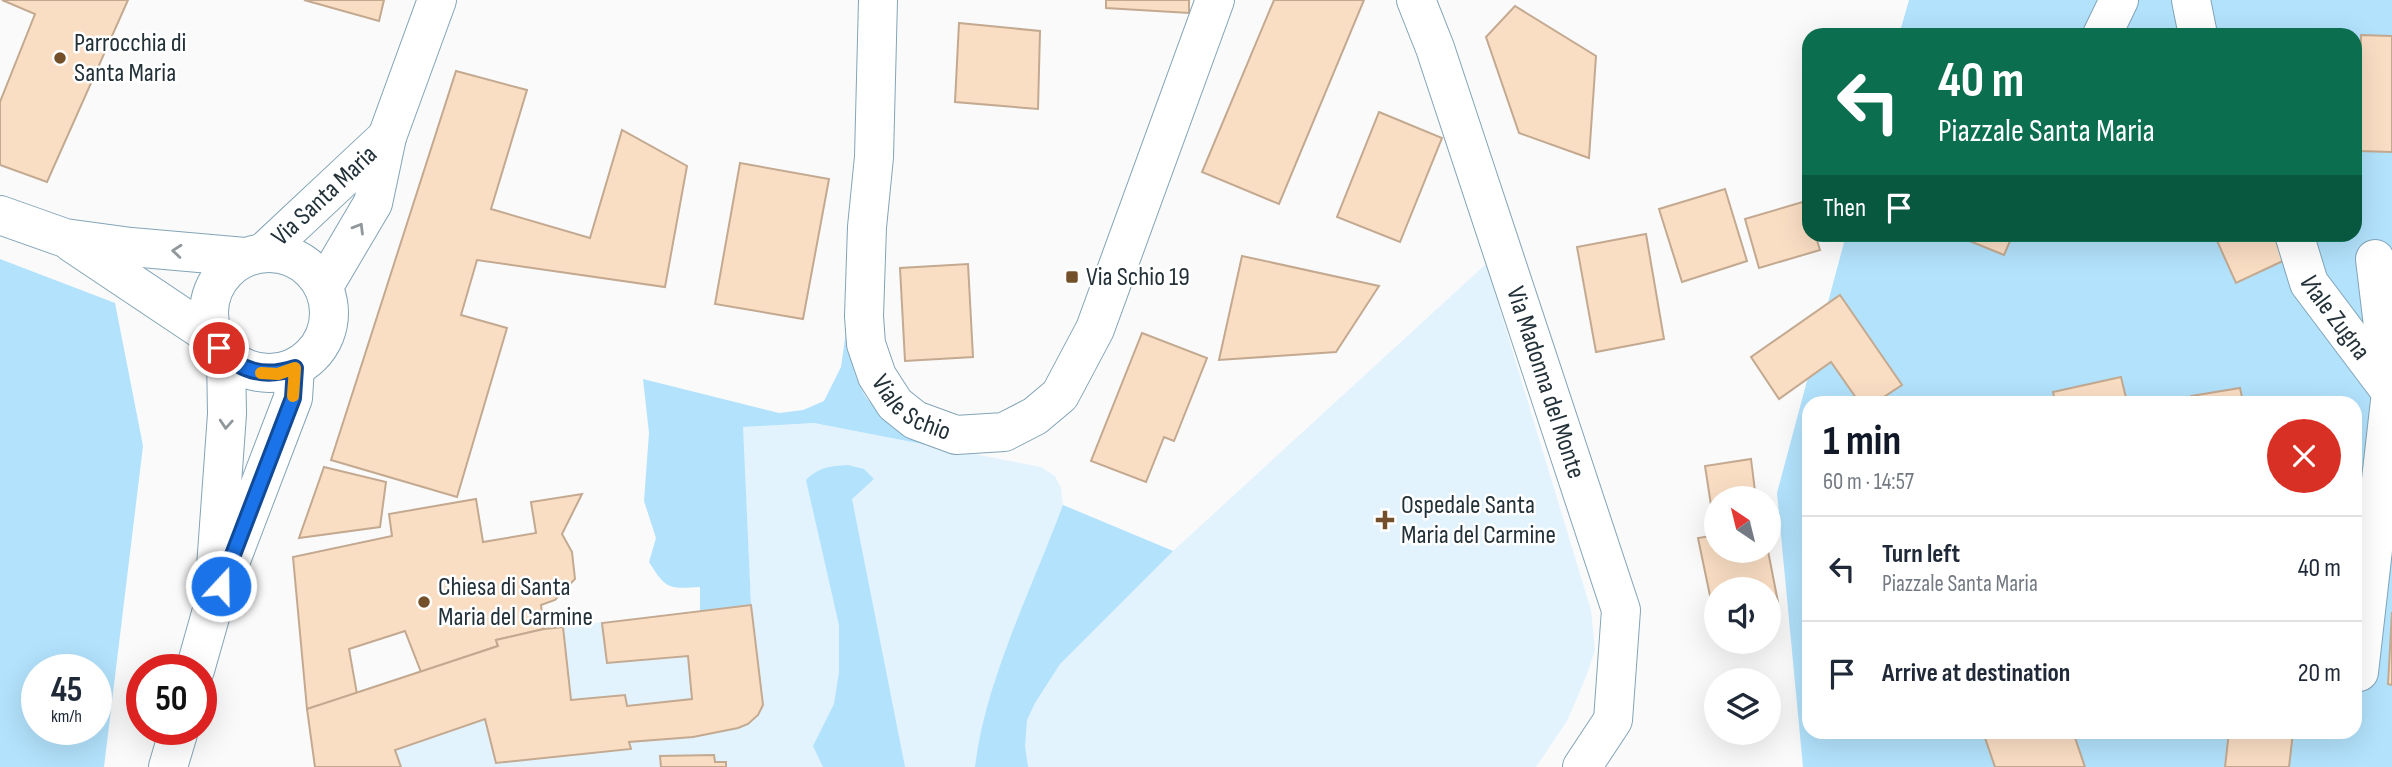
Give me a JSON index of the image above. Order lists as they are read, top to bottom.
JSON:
{
  "streets": {
    "street": [
      "Via Santa Maria",
      "Viale Zugna",
      "Via Madonna del Monte",
      "Viale Schio"
    ]
  },
  "places": {
    "other": ["Parrocchia di Santa Maria", "Chiesa di Santa Maria del Carmine"],
    "transit": ["Via Schio 19"],
    "health": ["Ospedale Santa Maria del Carmine"]
  },
  "north": "top left",
  "page": {
    "turn": ["40 m", "Piazzale Santa Maria"],
    "then": "Then",
    "heading": ["1 min", "60 m · 14:57"],
    "list": [
      {
        "name": "Turn left",
        "note": "Piazzale Santa Maria",
        "value": "40 m"
      },
      {
        "name": "Arrive at destination",
        "value": "20 m"
      }
    ],
    "speed": "45 km/h",
    "limit": "50"
  }
}
